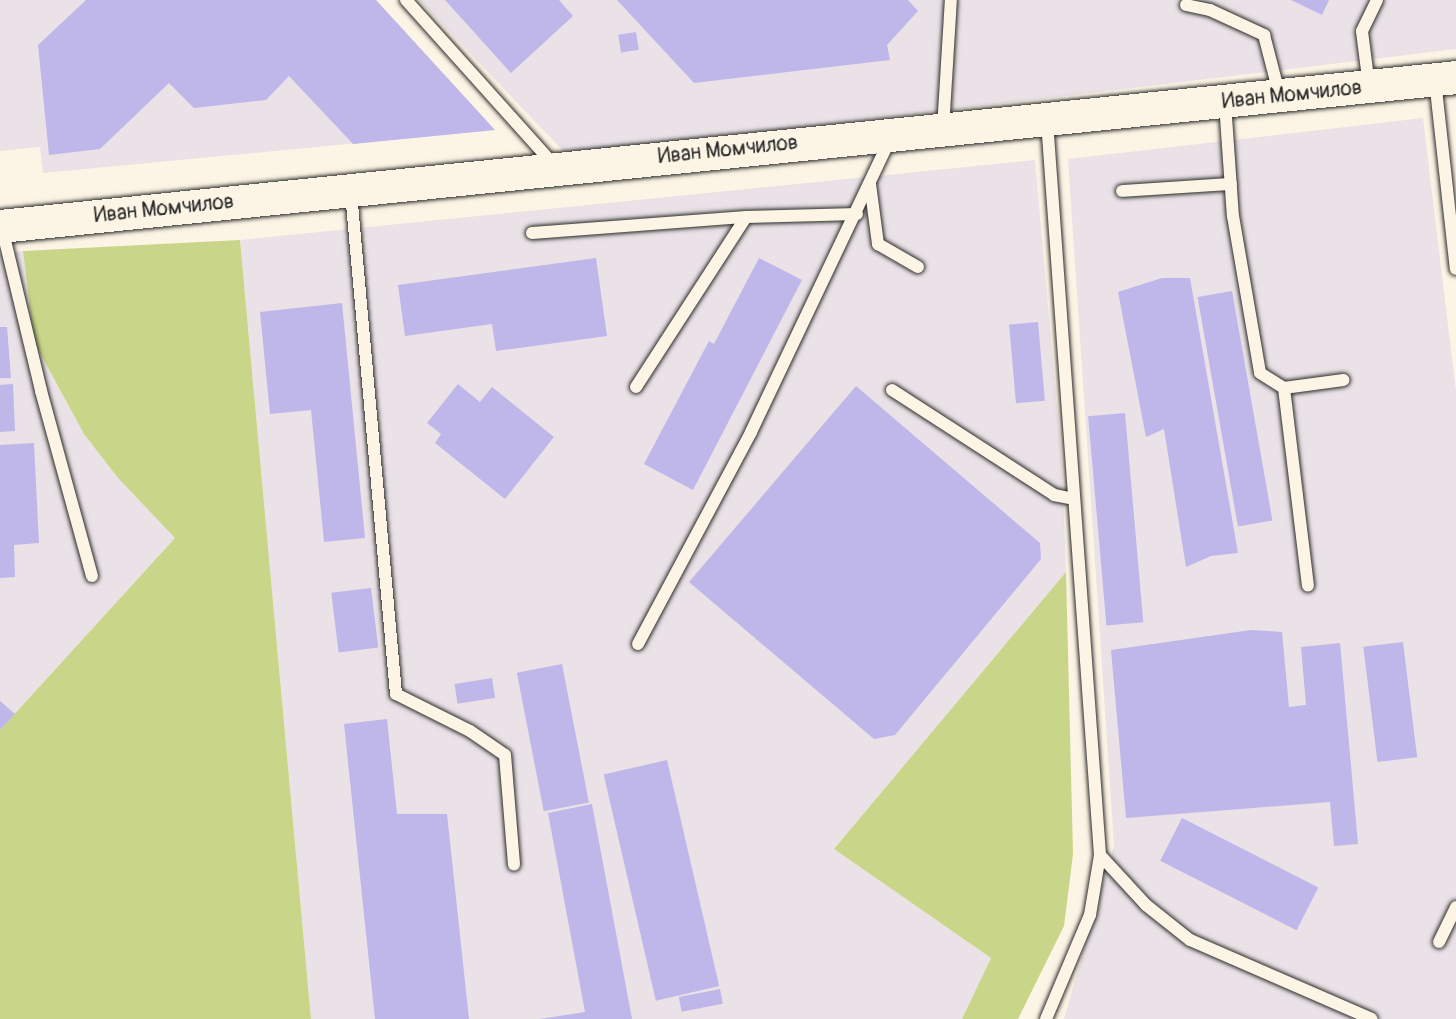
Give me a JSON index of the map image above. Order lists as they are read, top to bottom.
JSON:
{
  "streets": {
    "street": ["Иван Момчилов"]
  }
}
